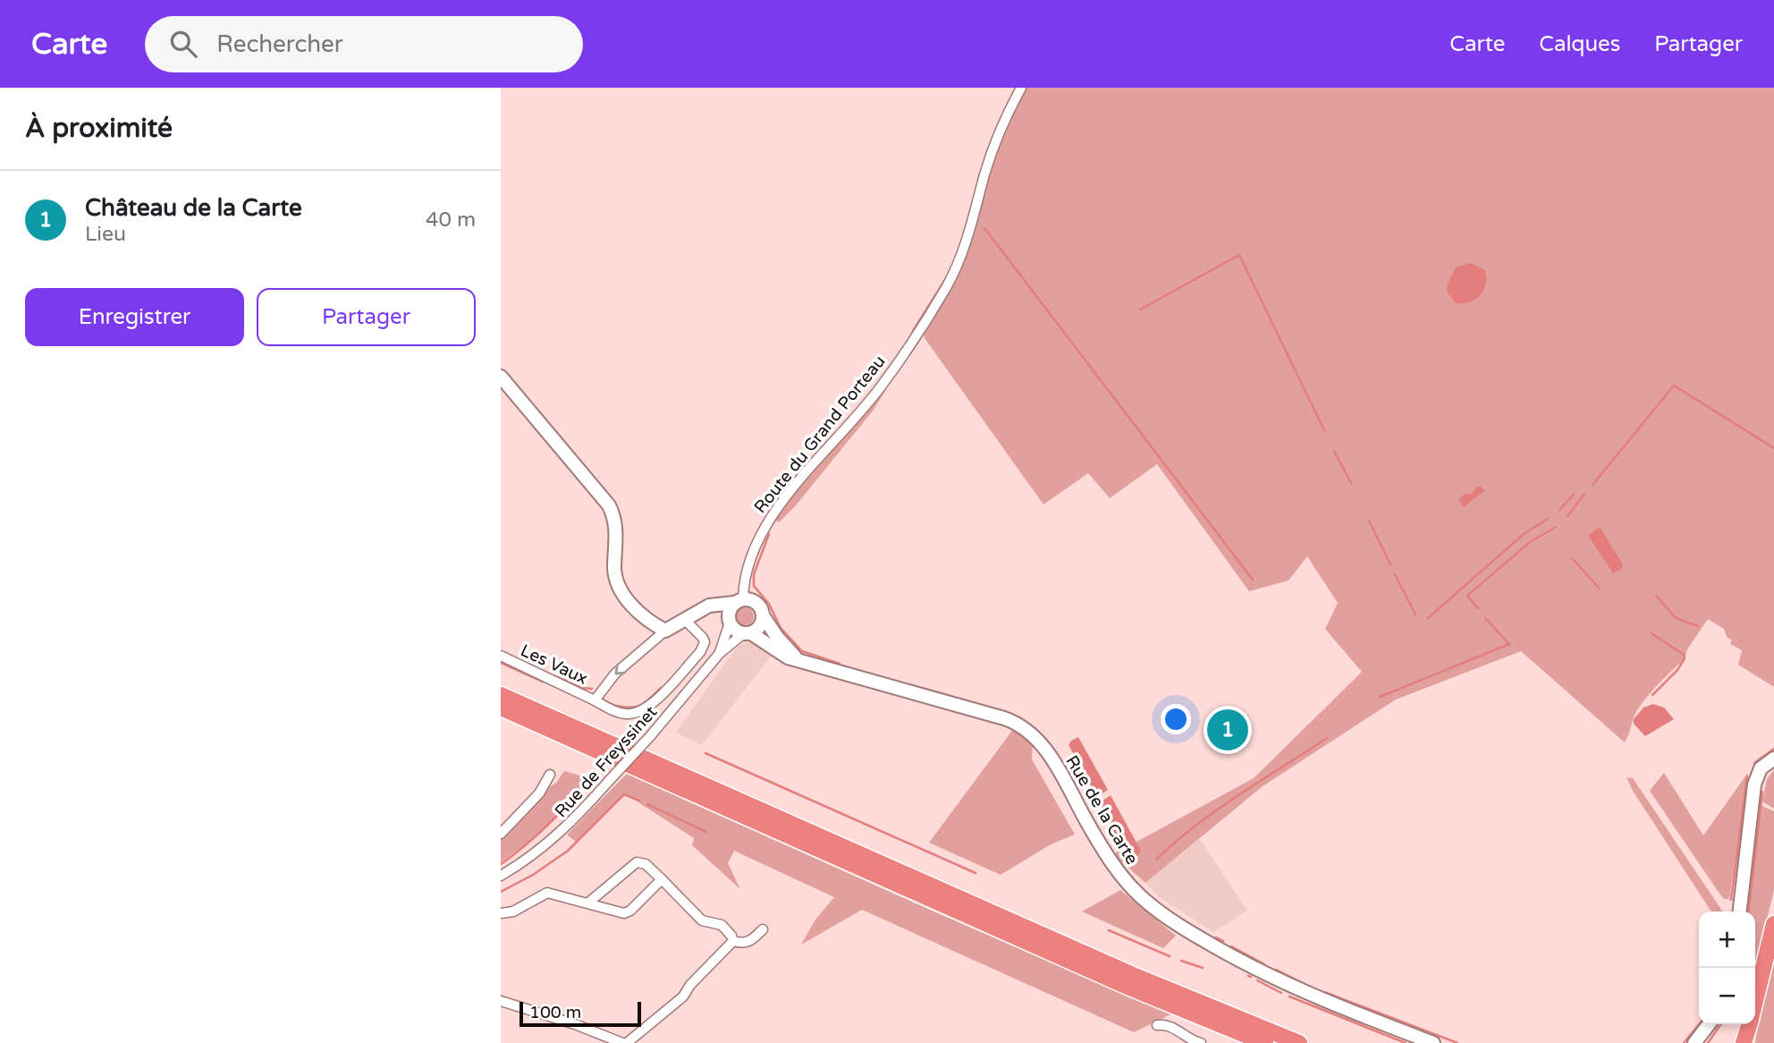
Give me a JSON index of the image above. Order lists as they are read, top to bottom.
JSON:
{
  "streets": {
    "street": [
      "Route du Grand Porteau",
      "Les Vaux",
      "Rue de Freyssinet",
      "Rue de la Carte"
    ]
  },
  "crossings": [
    ["Route du Grand Porteau", "Rue de la Carte"]
  ],
  "scale_bar": "100 m",
  "page": {
    "header": "Carte",
    "search": "Rechercher",
    "nav": ["Carte", "Calques", "Partager"],
    "heading": "À proximité",
    "list": [
      {
        "mark": "1",
        "name": "Château de la Carte",
        "note": "Lieu",
        "value": "40 m"
      }
    ],
    "buttons": ["Enregistrer", "Partager"],
    "pins": "1",
    "map_buttons": ["+", "−"],
    "scale": "100 m"
  }
}
